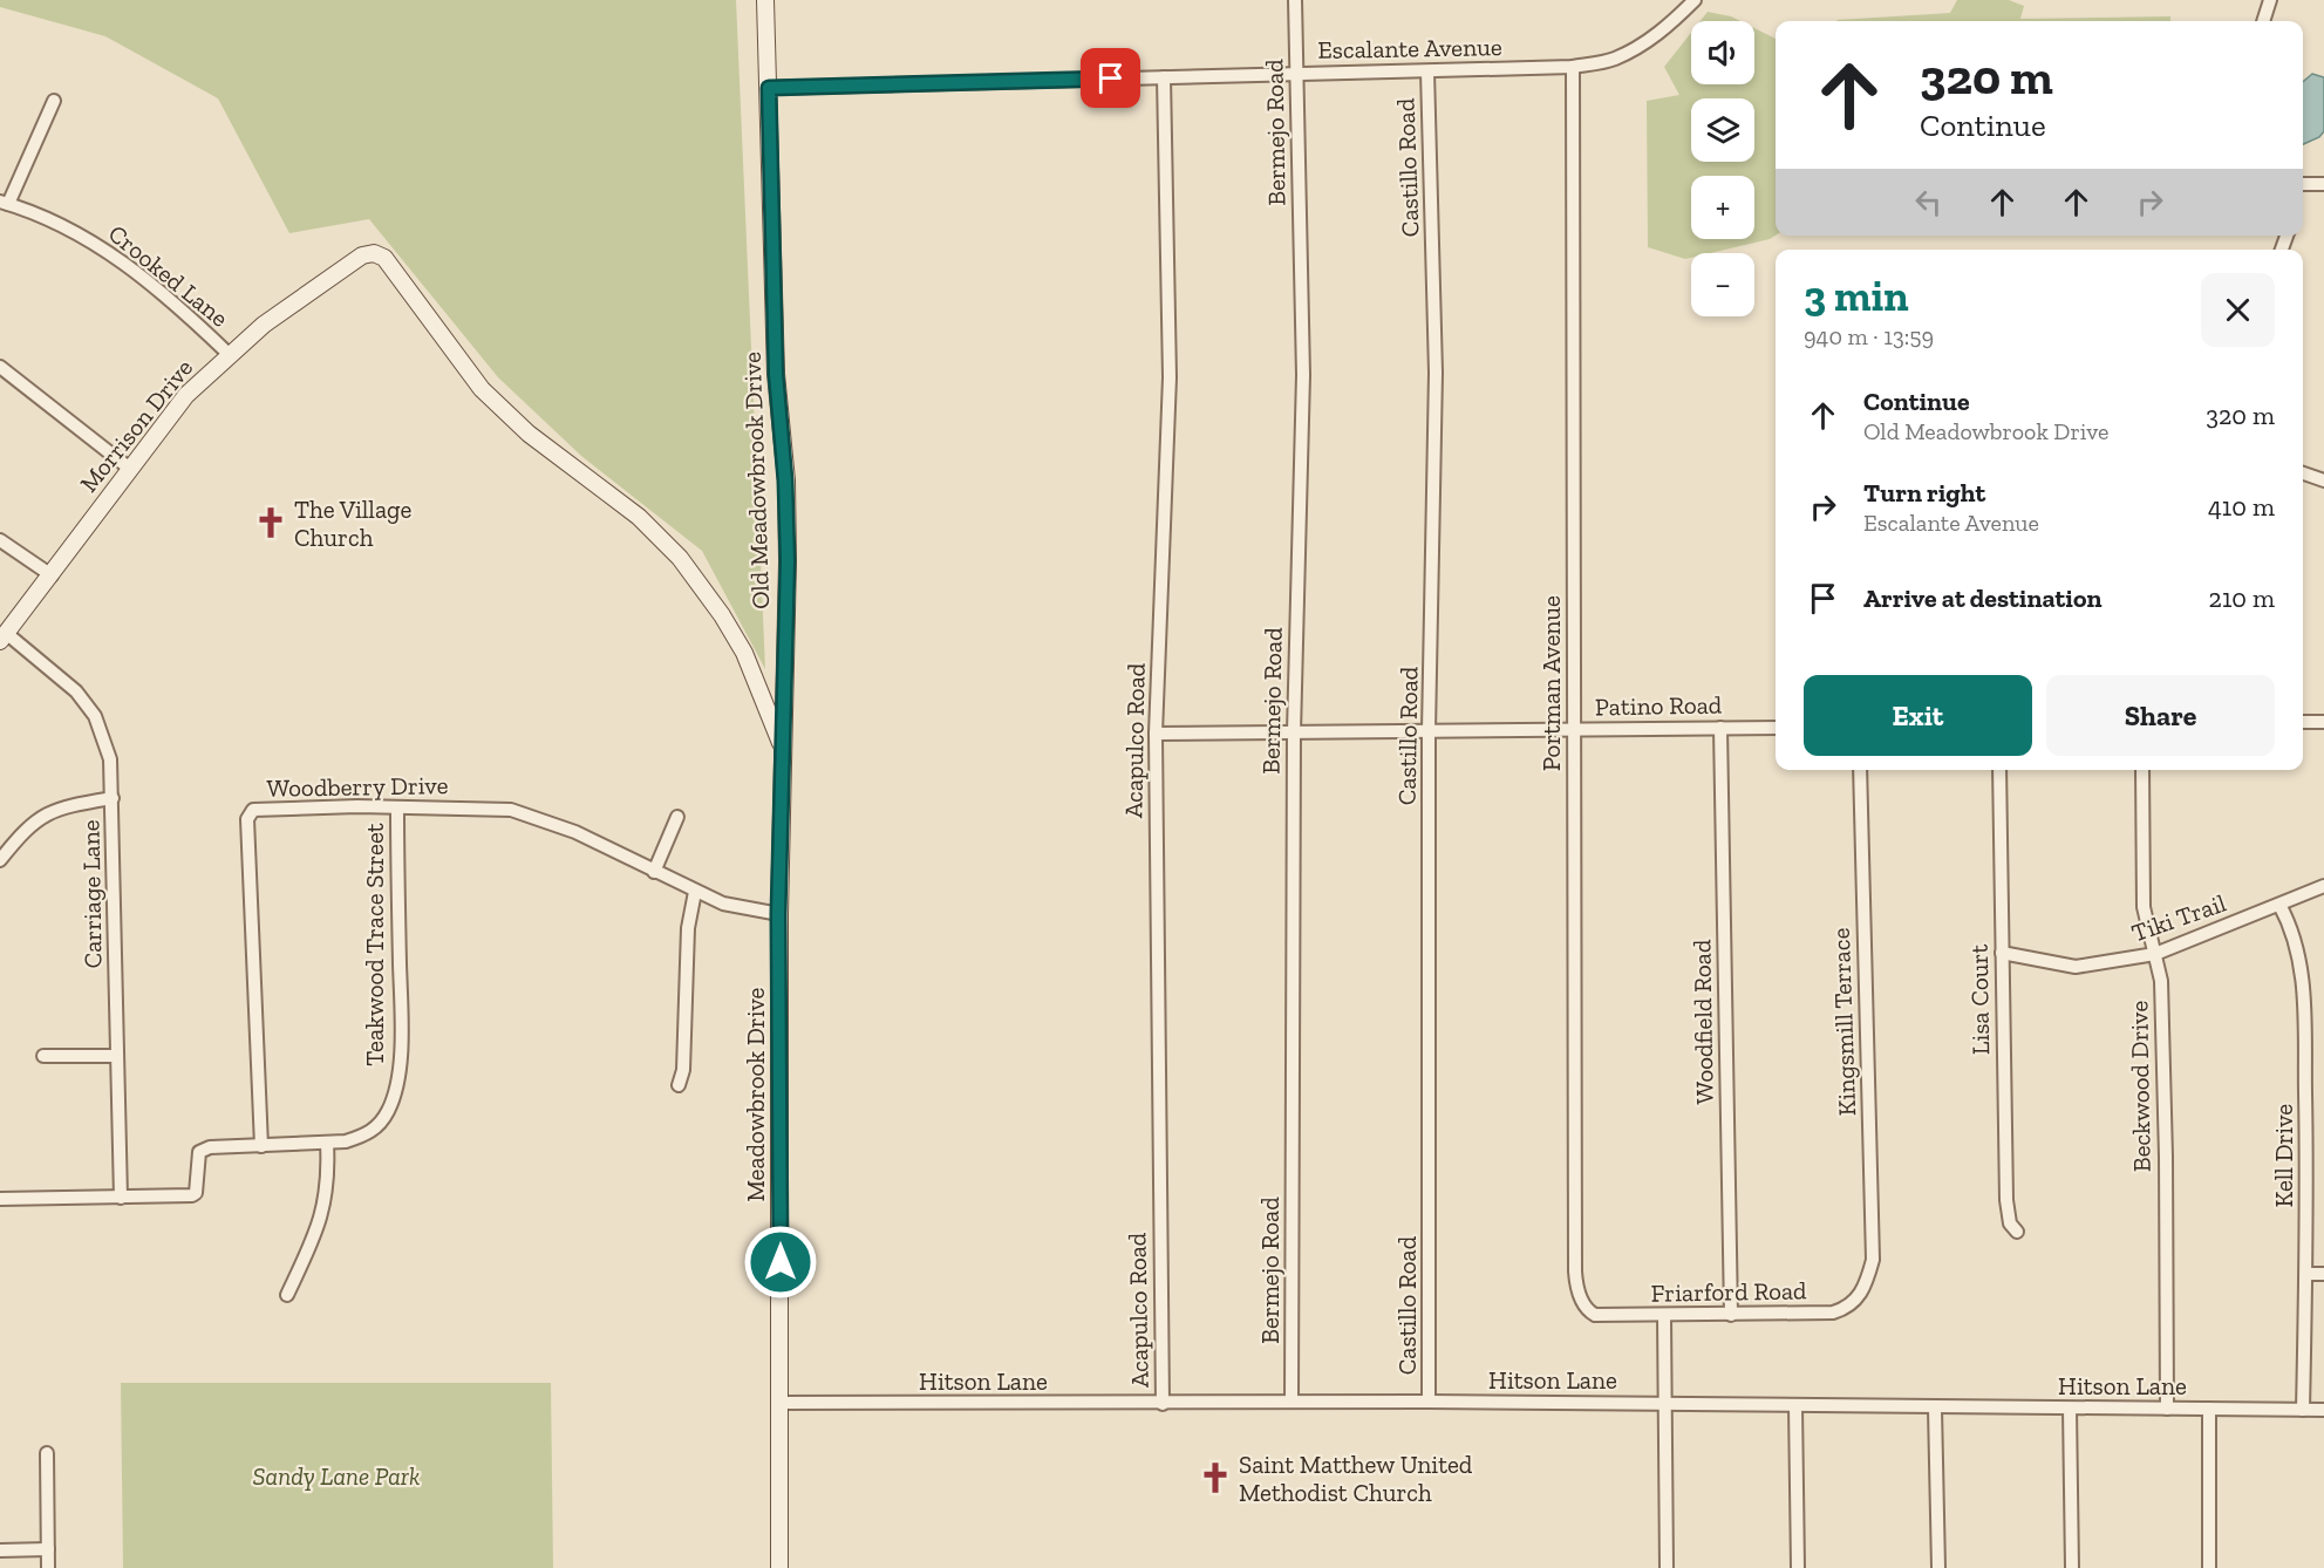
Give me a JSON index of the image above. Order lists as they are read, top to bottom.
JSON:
{
  "streets": {
    "main road": ["Morrison Drive", "Old Meadowbrook Drive", "Meadowbrook Drive"],
    "street": [
      "Escalante Avenue",
      "Bermejo Road",
      "Castillo Road",
      "Crooked Lane",
      "Portman Avenue",
      "Patino Road",
      "Acapulco Road",
      "Woodberry Drive",
      "Carriage Lane",
      "Tiki Trail",
      "Teakwood Trace Street",
      "Lisa Court",
      "Woodfield Road",
      "Kingsmill Terrace",
      "Beckwood Drive",
      "Kell Drive",
      "Friarford Road",
      "Hitson Lane"
    ]
  },
  "crossings": [
    ["Escalante Avenue", "Bermejo Road"],
    ["Escalante Avenue", "Castillo Road"],
    ["Escalante Avenue", "Old Meadowbrook Drive"],
    ["Escalante Avenue", "Portman Avenue"],
    ["Escalante Avenue", "Acapulco Road"],
    ["Bermejo Road", "Patino Road"],
    ["Bermejo Road", "Hitson Lane"],
    ["Castillo Road", "Patino Road"],
    ["Castillo Road", "Hitson Lane"],
    ["Crooked Lane", "Morrison Drive"],
    ["Morrison Drive", "Old Meadowbrook Drive"],
    ["Morrison Drive", "Carriage Lane"],
    ["Morrison Drive", "Meadowbrook Drive"],
    ["Old Meadowbrook Drive", "Meadowbrook Drive"],
    ["Portman Avenue", "Patino Road"],
    ["Portman Avenue", "Friarford Road"],
    ["Patino Road", "Acapulco Road"],
    ["Patino Road", "Woodfield Road"],
    ["Acapulco Road", "Hitson Lane"],
    ["Woodberry Drive", "Teakwood Trace Street"],
    ["Woodberry Drive", "Meadowbrook Drive"],
    ["Carriage Lane", "Teakwood Trace Street"],
    ["Tiki Trail", "Lisa Court"],
    ["Tiki Trail", "Beckwood Drive"],
    ["Tiki Trail", "Kell Drive"],
    ["Woodfield Road", "Friarford Road"],
    ["Kingsmill Terrace", "Friarford Road"],
    ["Beckwood Drive", "Hitson Lane"],
    ["Meadowbrook Drive", "Hitson Lane"],
    ["Kell Drive", "Hitson Lane"]
  ],
  "parks": ["Sandy Lane Park"],
  "places": {
    "church": ["The Village Church", "Saint Matthew United Methodist Church"]
  },
  "page": {
    "map_buttons": ["+", "−"],
    "turn": ["320 m", "Continue"],
    "heading": ["3 min", "940 m · 13:59"],
    "list": [
      {
        "name": "Continue",
        "note": "Old Meadowbrook Drive",
        "value": "320 m"
      },
      {
        "name": "Turn right",
        "note": "Escalante Avenue",
        "value": "410 m"
      },
      {
        "name": "Arrive at destination",
        "value": "210 m"
      }
    ],
    "buttons": ["Exit", "Share"]
  }
}
